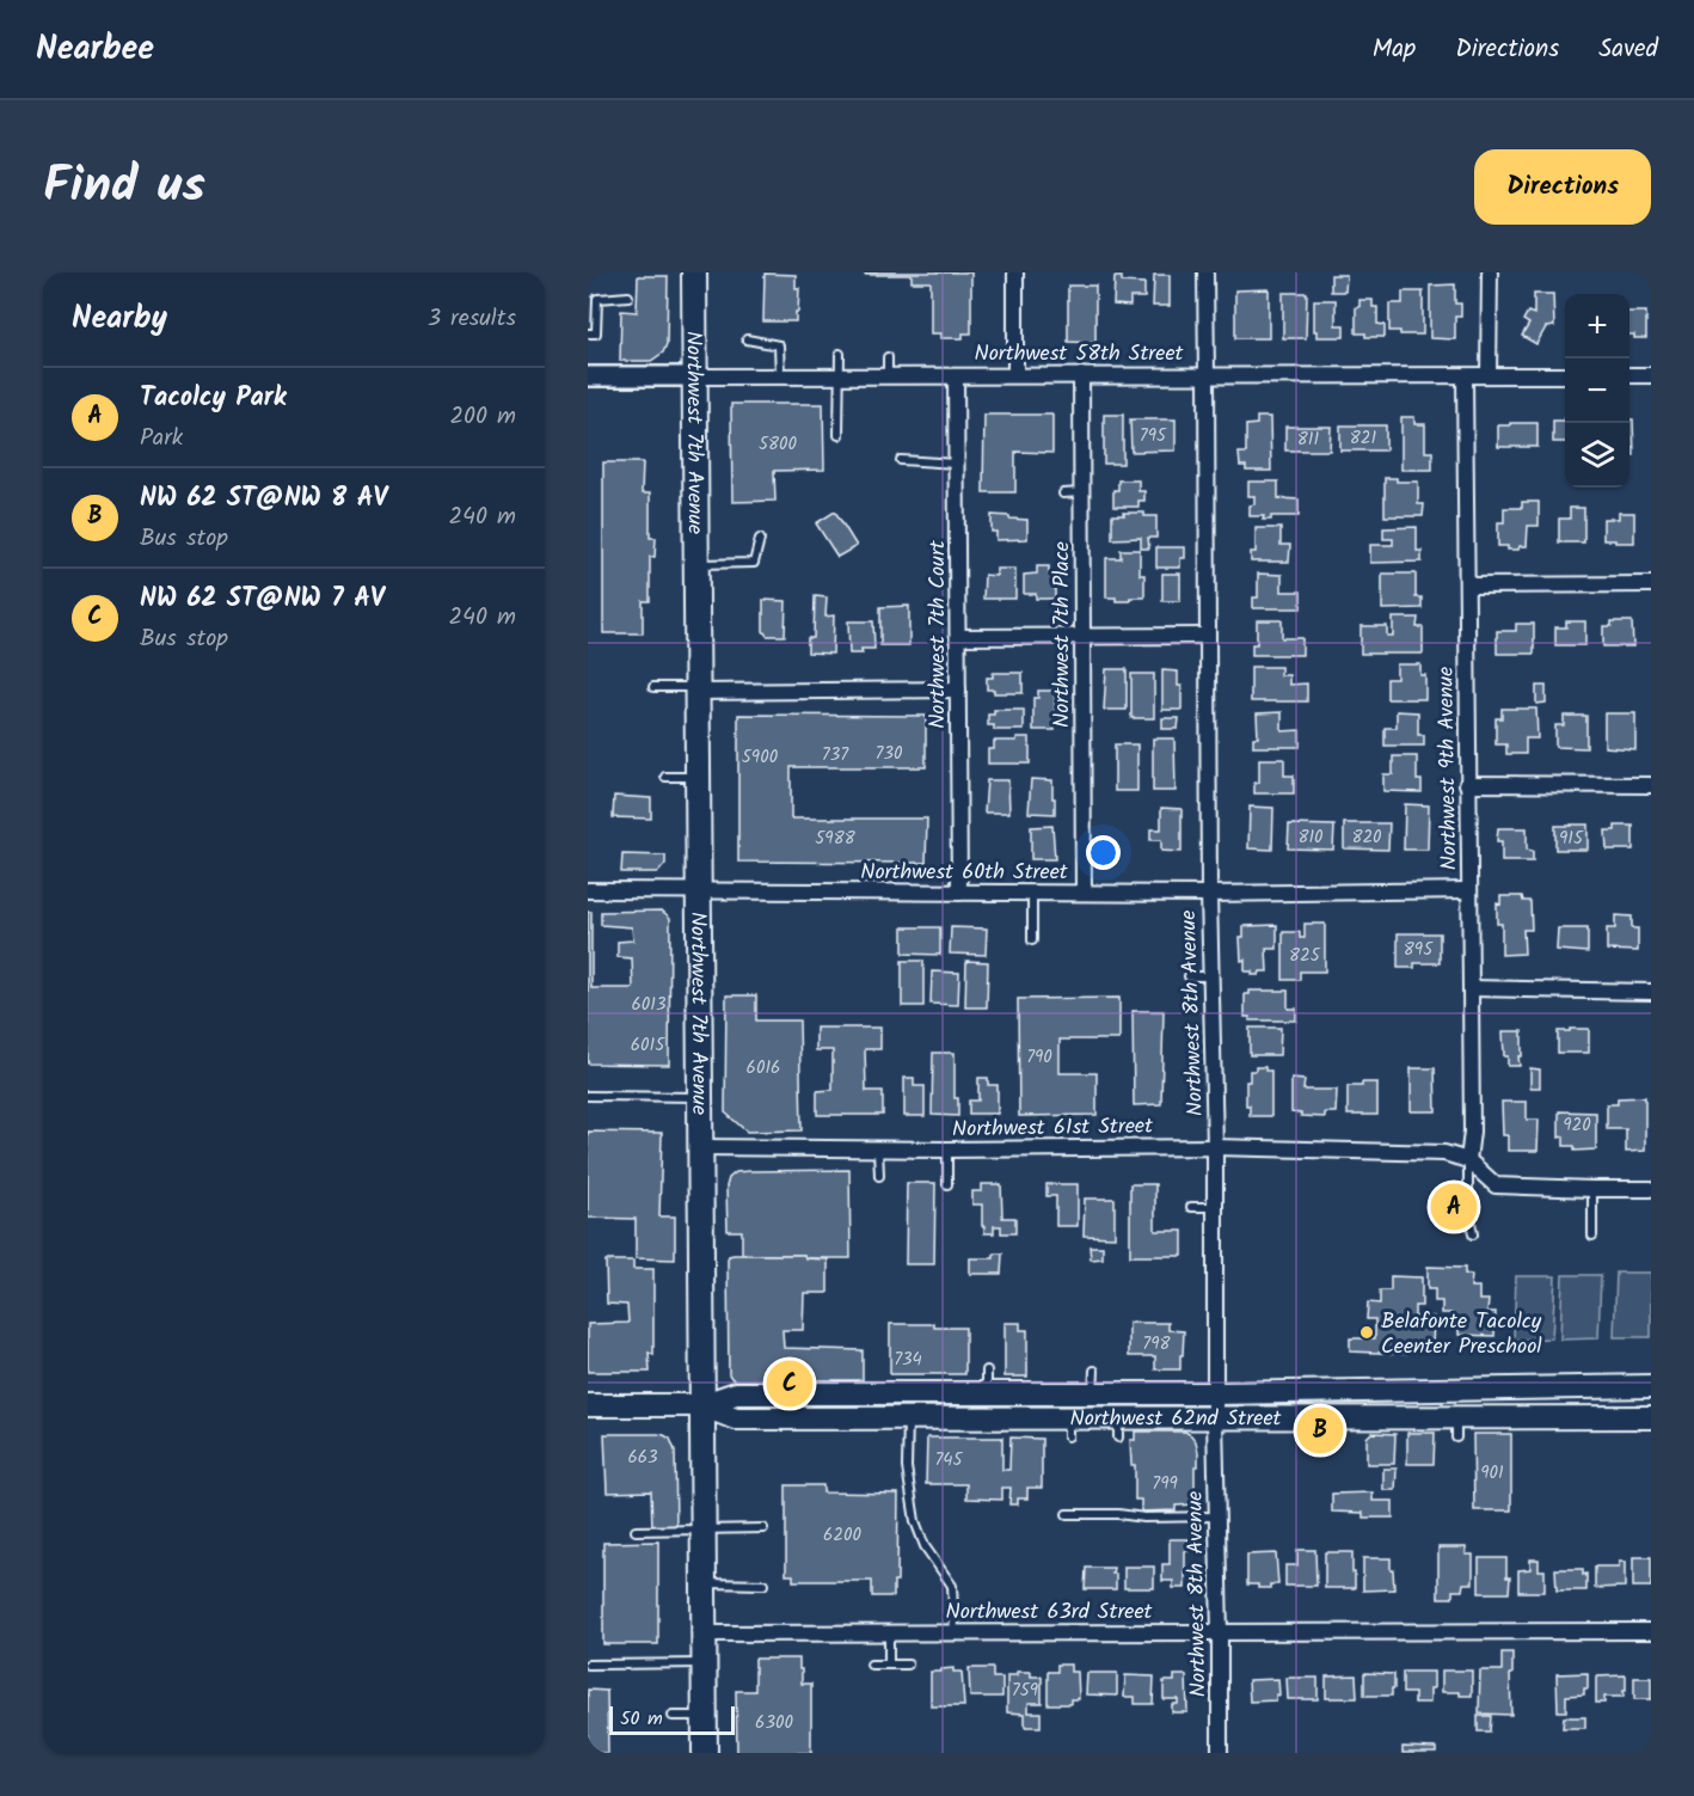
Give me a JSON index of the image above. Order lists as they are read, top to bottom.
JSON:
{
  "streets": {
    "main road": ["Northwest 7th Avenue", "Northwest 62nd Street"],
    "street": [
      "Northwest 58th Street",
      "Northwest 7th Court",
      "Northwest 7th Place",
      "Northwest 9th Avenue",
      "Northwest 60th Street",
      "Northwest 8th Avenue",
      "Northwest 61st Street",
      "Northwest 63rd Street"
    ]
  },
  "crossings": [
    ["Northwest 58th Street", "Northwest 7th Avenue"],
    ["Northwest 58th Street", "Northwest 7th Court"],
    ["Northwest 58th Street", "Northwest 7th Place"],
    ["Northwest 58th Street", "Northwest 9th Avenue"],
    ["Northwest 58th Street", "Northwest 8th Avenue"],
    ["Northwest 7th Avenue", "Northwest 60th Street"],
    ["Northwest 7th Avenue", "Northwest 61st Street"],
    ["Northwest 7th Avenue", "Northwest 62nd Street"],
    ["Northwest 7th Avenue", "Northwest 63rd Street"],
    ["Northwest 7th Court", "Northwest 60th Street"],
    ["Northwest 7th Place", "Northwest 60th Street"],
    ["Northwest 9th Avenue", "Northwest 60th Street"],
    ["Northwest 9th Avenue", "Northwest 61st Street"],
    ["Northwest 60th Street", "Northwest 8th Avenue"],
    ["Northwest 8th Avenue", "Northwest 61st Street"],
    ["Northwest 8th Avenue", "Northwest 62nd Street"],
    ["Northwest 8th Avenue", "Northwest 63rd Street"]
  ],
  "places": ["Belafonte Tacolcy Ceenter Preschool"],
  "house_numbers": [
    "795",
    "821",
    "811",
    "5800",
    "730",
    "737",
    "5900",
    "810",
    "820",
    "5988",
    "915",
    "895",
    "825",
    "6013",
    "6015",
    "790",
    "6016",
    "920",
    "798",
    "734",
    "663",
    "745",
    "901",
    "799",
    "6200",
    "759",
    "6300"
  ],
  "scale_bar": "50 m",
  "page": {
    "header": "Nearbee",
    "nav": ["Map", "Directions", "Saved"],
    "title": "Find us",
    "buttons": "Directions",
    "heading": ["Nearby", "3 results"],
    "map_buttons": ["+", "−"],
    "list": [
      {
        "mark": "A",
        "name": "Tacolcy Park",
        "note": "Park",
        "value": "200 m"
      },
      {
        "mark": "B",
        "name": "NW 62 ST@NW 8 AV",
        "note": "Bus stop",
        "value": "240 m"
      },
      {
        "mark": "C",
        "name": "NW 62 ST@NW 7 AV",
        "note": "Bus stop",
        "value": "240 m"
      }
    ],
    "pins": ["A", "C", "B"],
    "scale": "50 m"
  }
}
